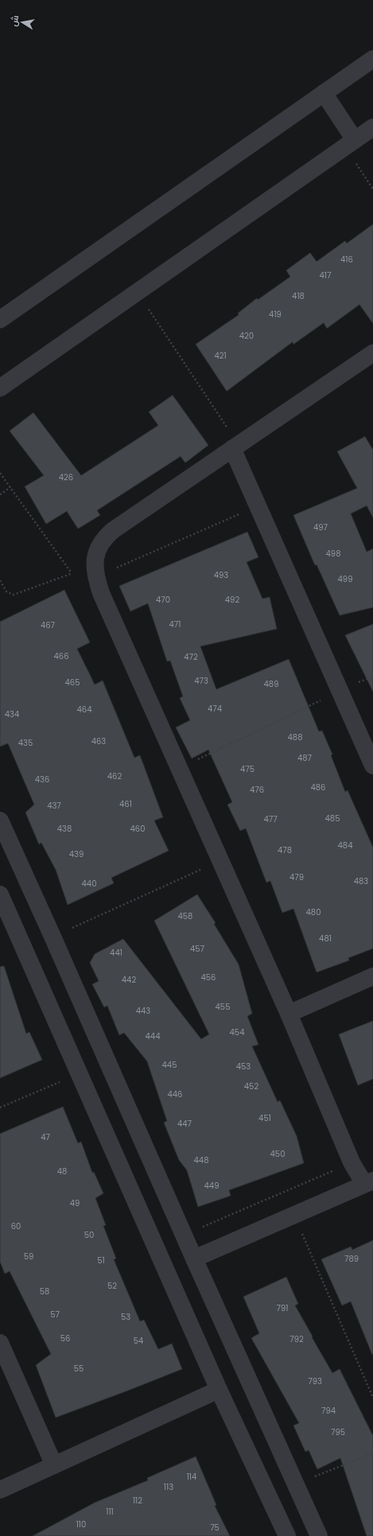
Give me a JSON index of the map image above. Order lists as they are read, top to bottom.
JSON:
{
  "house_numbers": [
    "416",
    "417",
    "418",
    "419",
    "420",
    "421",
    "426",
    "497",
    "498",
    "493",
    "499",
    "470",
    "492",
    "471",
    "467",
    "466",
    "472",
    "473",
    "465",
    "489",
    "474",
    "464",
    "434",
    "488",
    "463",
    "435",
    "487",
    "475",
    "462",
    "436",
    "486",
    "476",
    "461",
    "437",
    "485",
    "477",
    "438",
    "460",
    "484",
    "478",
    "439",
    "479",
    "483",
    "440",
    "480",
    "458",
    "481",
    "457",
    "441",
    "456",
    "442",
    "455",
    "443",
    "454",
    "444",
    "445",
    "453",
    "452",
    "446",
    "451",
    "447",
    "47",
    "450",
    "448",
    "48",
    "449",
    "49",
    "60",
    "50",
    "59",
    "789",
    "51",
    "52",
    "58",
    "791",
    "57",
    "53",
    "56",
    "792",
    "54",
    "55",
    "793",
    "794",
    "795",
    "114",
    "113",
    "112",
    "111",
    "110",
    "75"
  ],
  "north": "left"
}
